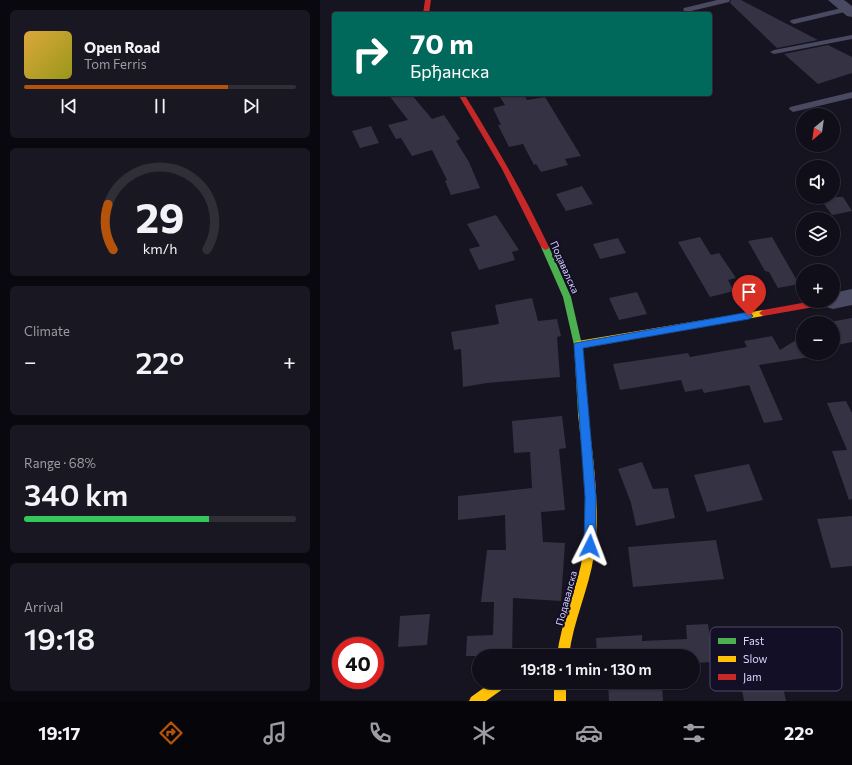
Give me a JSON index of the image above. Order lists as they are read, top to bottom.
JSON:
{
  "streets": {
    "street": ["Подавалска"]
  },
  "legend": ["Fast", "Slow", "Jam"],
  "north": "bottom left",
  "page": {
    "turn": ["70 m", "Брђанска"],
    "song": ["Open Road", "Tom Ferris"],
    "map_buttons": ["+", "−"],
    "tile": [
      "Climate",
      ["Range · 68%", "340 km"],
      ["Arrival", "19:18"]
    ],
    "heat": ["−", "22°", "+"],
    "limit": "40",
    "trip": "19:18 · 1 min · 130 m",
    "tabs": ["19:17", "22°"],
    "gauge": ["29", "km/h"]
  }
}
